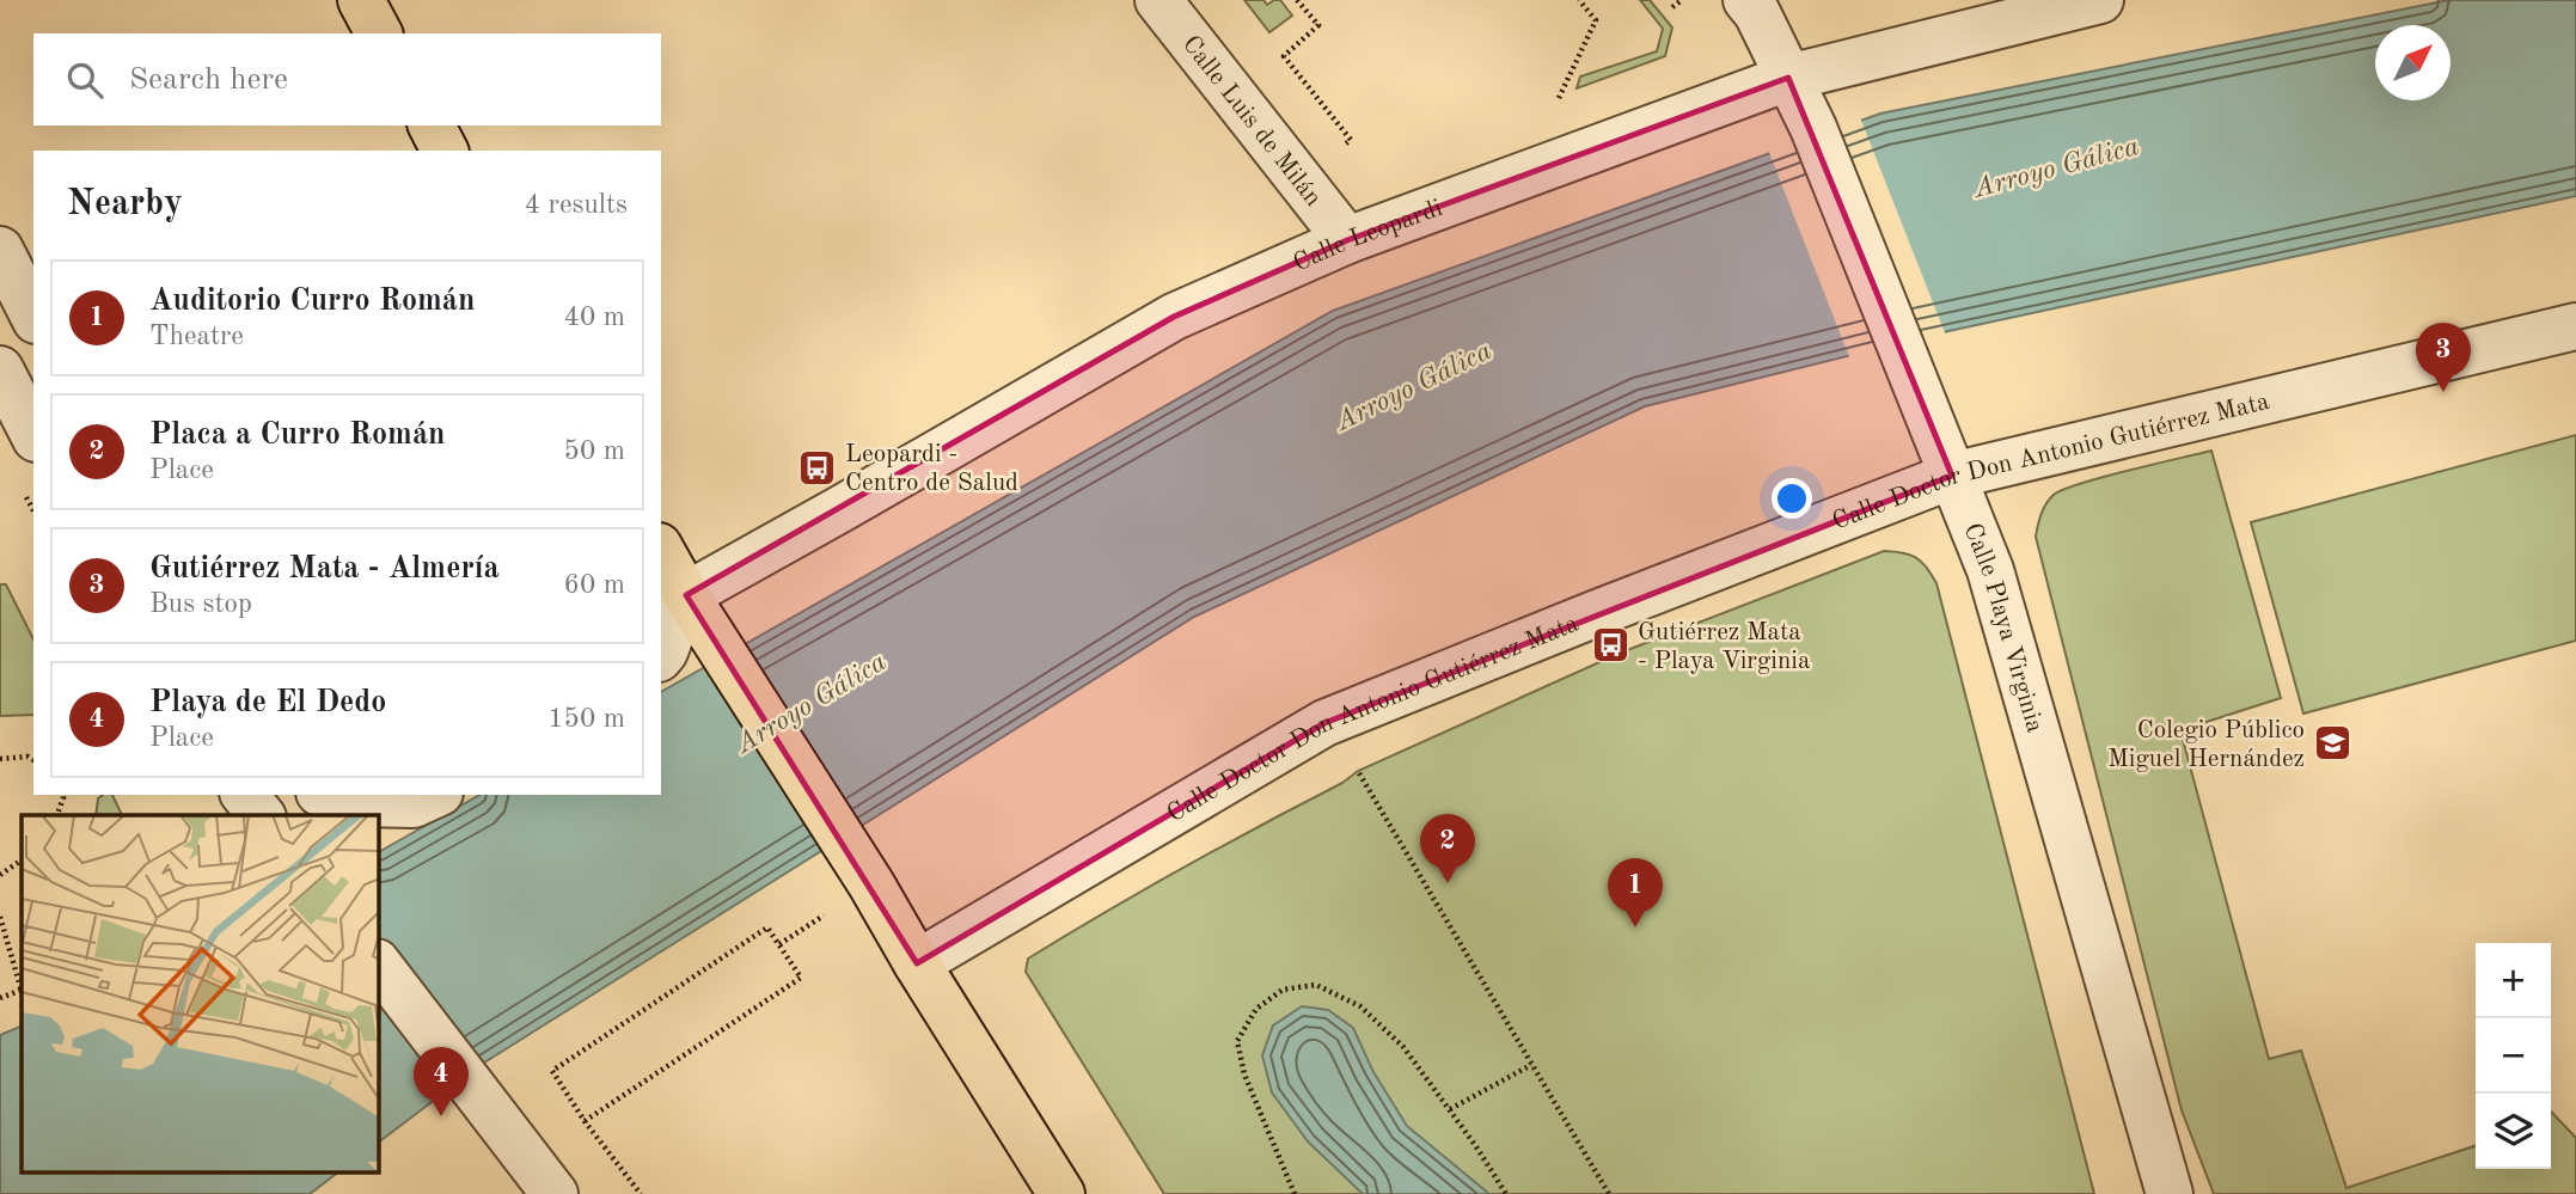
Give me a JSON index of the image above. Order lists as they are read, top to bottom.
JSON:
{
  "streets": {
    "street": [
      "Calle Luis de Milán",
      "Calle Leopardi",
      "Calle Doctor Don Antonio Gutiérrez Mata",
      "Calle Playa Virginia"
    ]
  },
  "crossings": [
    ["Calle Luis de Milán", "Calle Leopardi"],
    ["Calle Leopardi", "Calle Playa Virginia"],
    ["Calle Doctor Don Antonio Gutiérrez Mata", "Calle Playa Virginia"]
  ],
  "water": ["Arroyo Gálica"],
  "places": {
    "bus stop": ["Leopardi - Centro de Salud", "Gutiérrez Mata - Playa Virginia"],
    "school or university": ["Colegio Público Miguel Hernández"]
  },
  "north": "top right",
  "page": {
    "search": "Search here",
    "heading": ["Nearby", "4 results"],
    "list": [
      {
        "mark": "1",
        "name": "Auditorio Curro Román",
        "note": "Theatre",
        "value": "40 m"
      },
      {
        "mark": "2",
        "name": "Placa a Curro Román",
        "note": "Place",
        "value": "50 m"
      },
      {
        "mark": "3",
        "name": "Gutiérrez Mata - Almería",
        "note": "Bus stop",
        "value": "60 m"
      },
      {
        "mark": "4",
        "name": "Playa de El Dedo",
        "note": "Place",
        "value": "150 m"
      }
    ],
    "pins": [
      "3",
      "2",
      "1",
      "4"
    ],
    "map_buttons": ["+", "−"]
  }
}
